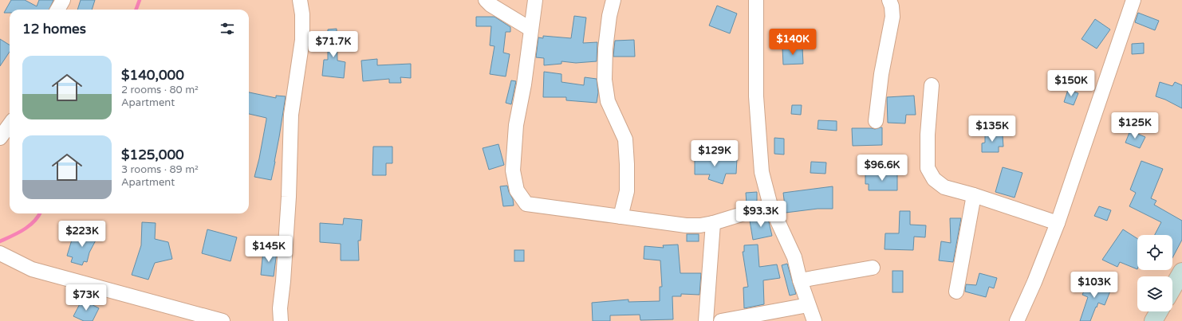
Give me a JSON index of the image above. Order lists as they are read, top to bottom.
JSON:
{
  "page": {
    "heading": "12 homes",
    "price": [
      "$140K",
      "$71.7K",
      "$150K",
      "$125K",
      "$135K",
      "$129K",
      "$96.6K",
      "$93.3K",
      "$223K",
      "$145K",
      "$103K",
      "$73K"
    ],
    "list": [
      {
        "name": "$140,000",
        "note": "2 rooms · 80 m² · Apartment"
      },
      {
        "name": "$125,000",
        "note": "3 rooms · 89 m² · Apartment"
      }
    ]
  }
}
